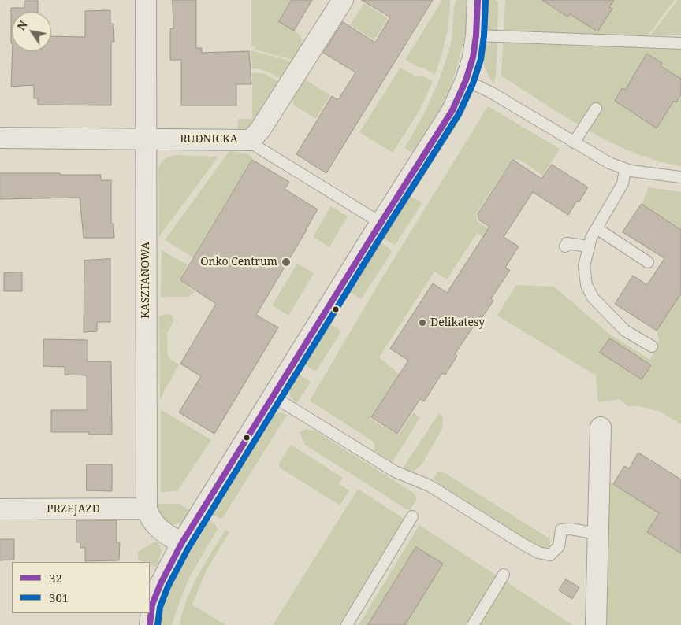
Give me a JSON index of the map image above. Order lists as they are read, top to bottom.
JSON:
{
  "streets": {
    "street": ["RUDNICKA", "KASZTANOWA", "PRZEJAZD"]
  },
  "crossings": [
    ["RUDNICKA", "KASZTANOWA"],
    ["KASZTANOWA", "PRZEJAZD"]
  ],
  "places": ["Onko Centrum", "Delikatesy"],
  "lines": ["transit line 32", "transit line 301"],
  "legend": ["32", "301"],
  "north": "top left"
}
